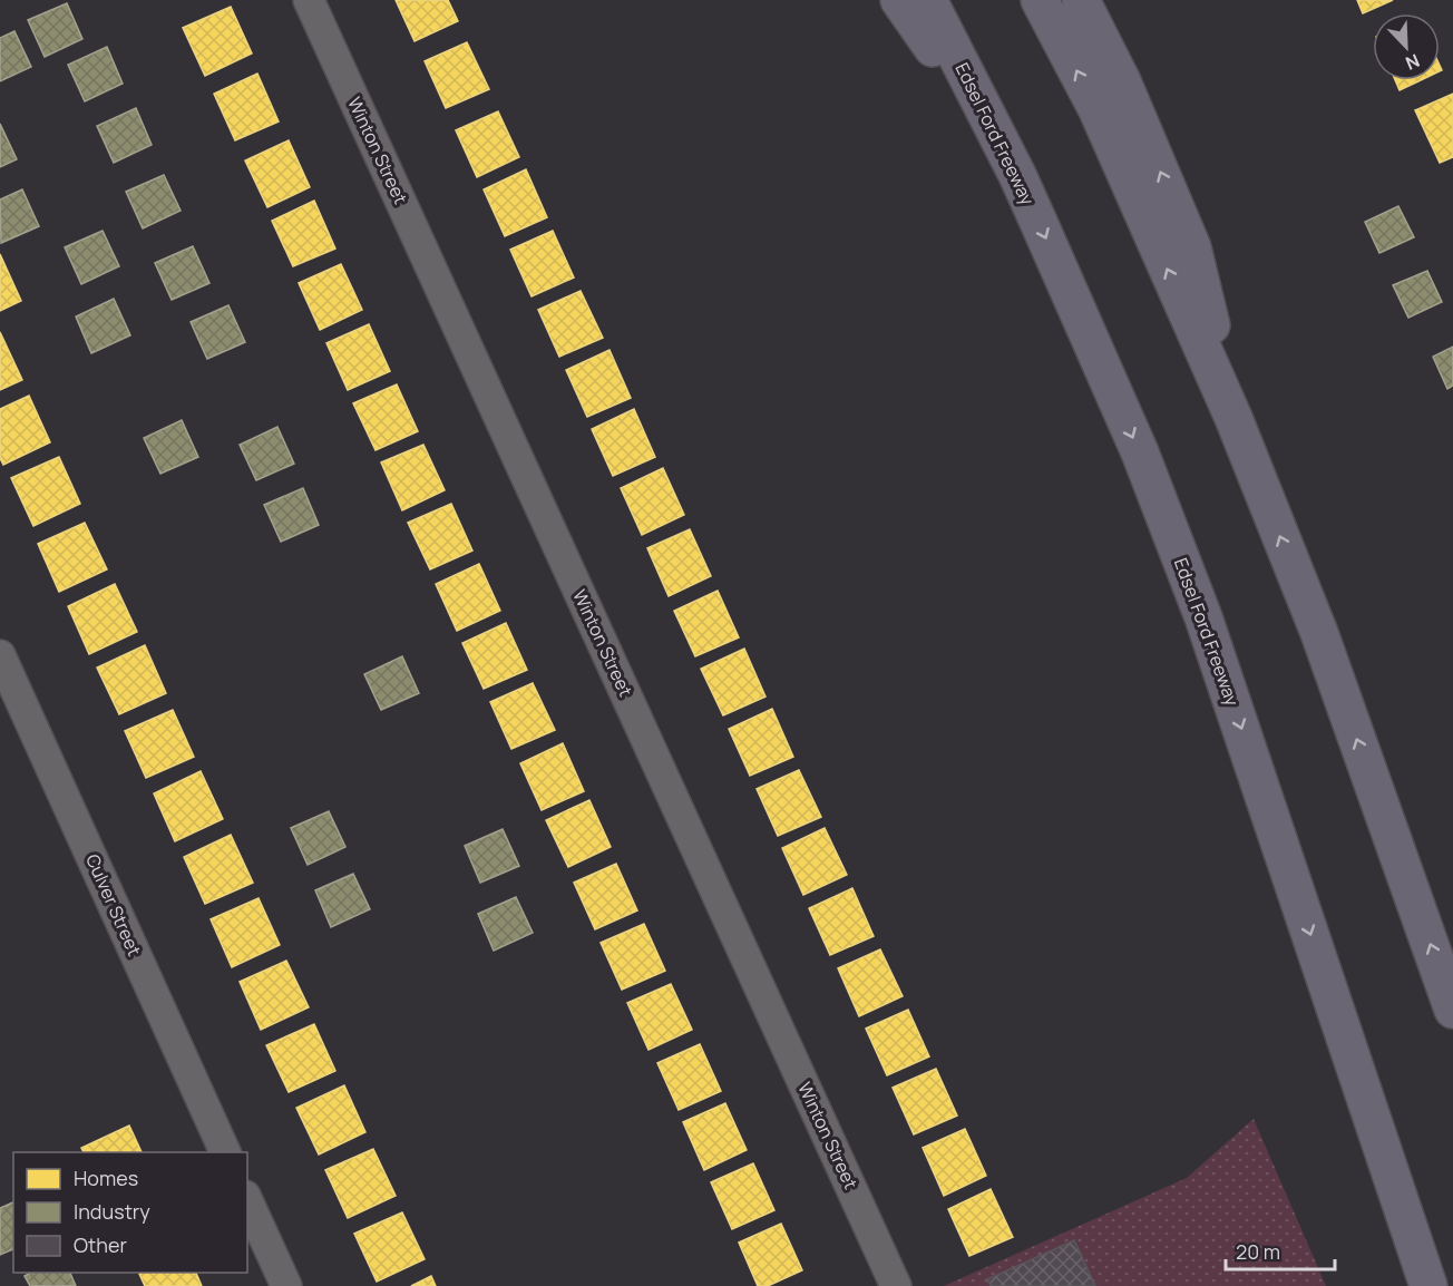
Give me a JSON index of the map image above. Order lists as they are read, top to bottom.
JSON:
{
  "streets": {
    "highway": ["Edsel Ford Freeway"],
    "street": ["Winton Street", "Culver Street"]
  },
  "legend": ["Homes", "Industry", "Other"],
  "scale_bar": "20 m",
  "north": "bottom right"
}
